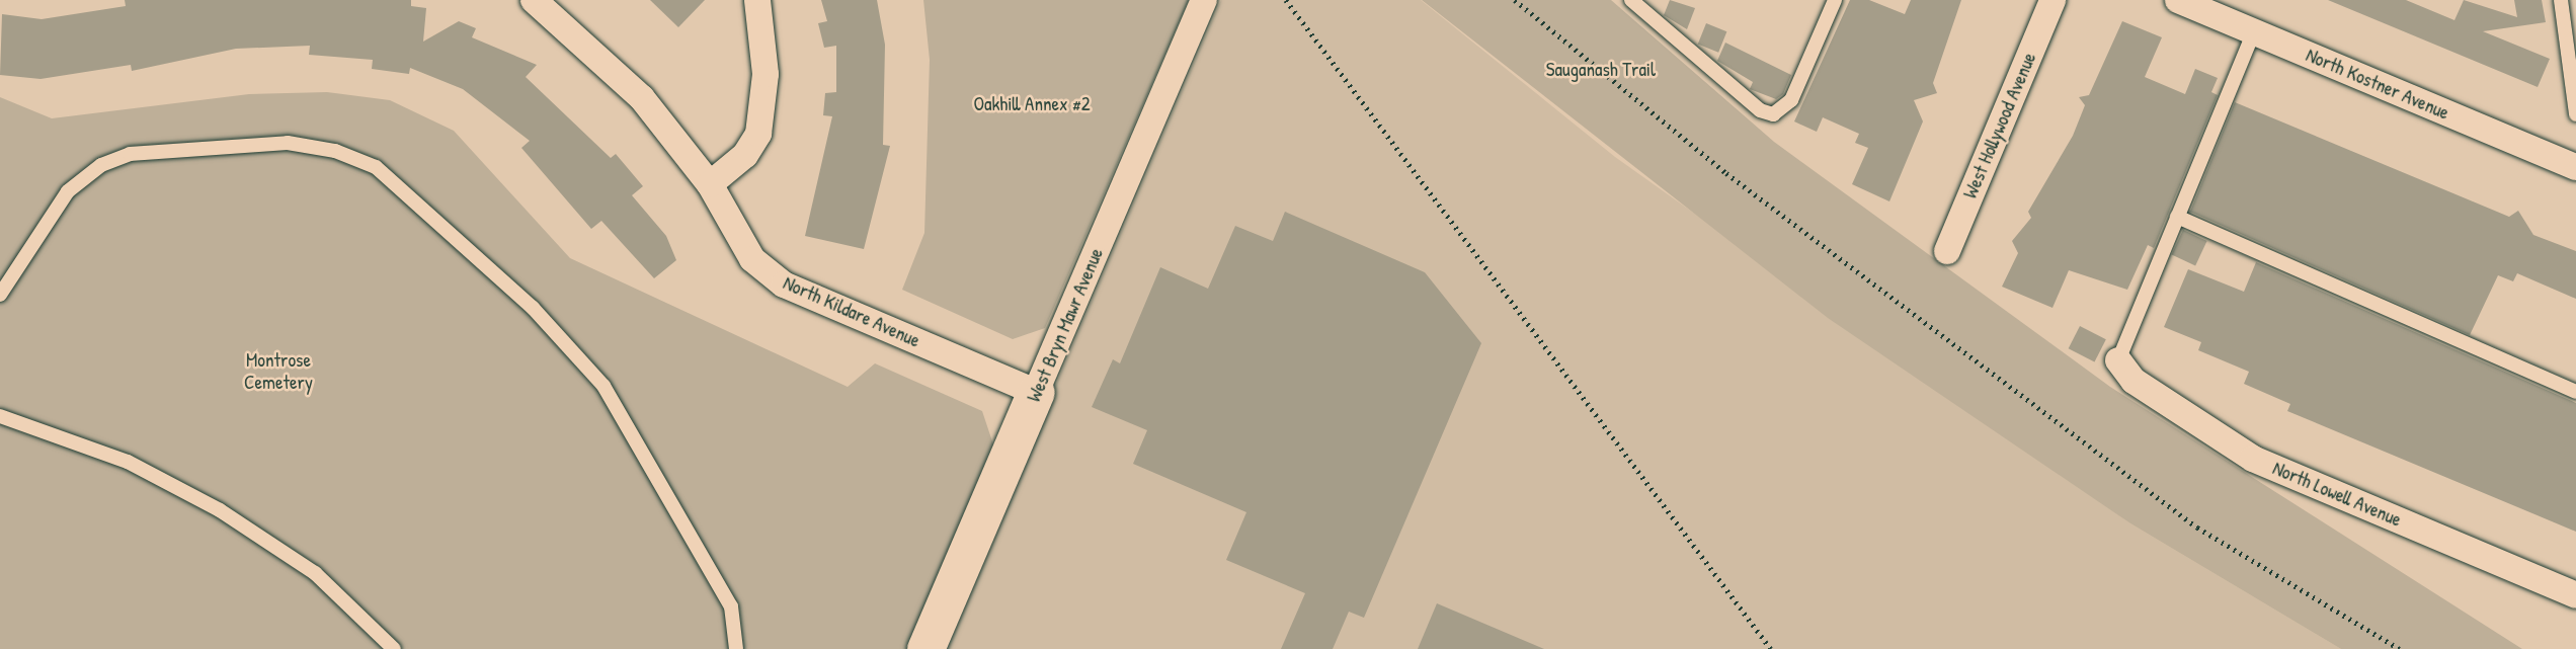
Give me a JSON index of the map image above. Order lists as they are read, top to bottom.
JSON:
{
  "streets": {
    "street": [
      "North Kostner Avenue",
      "West Hollywood Avenue",
      "North Kildare Avenue",
      "West Bryn Mawr Avenue",
      "North Lowell Avenue"
    ]
  },
  "crossings": [
    ["North Kildare Avenue", "West Bryn Mawr Avenue"]
  ],
  "parks": ["Sauganash Trail", "Oakhill Annex #2", "Montrose Cemetery"]
}
